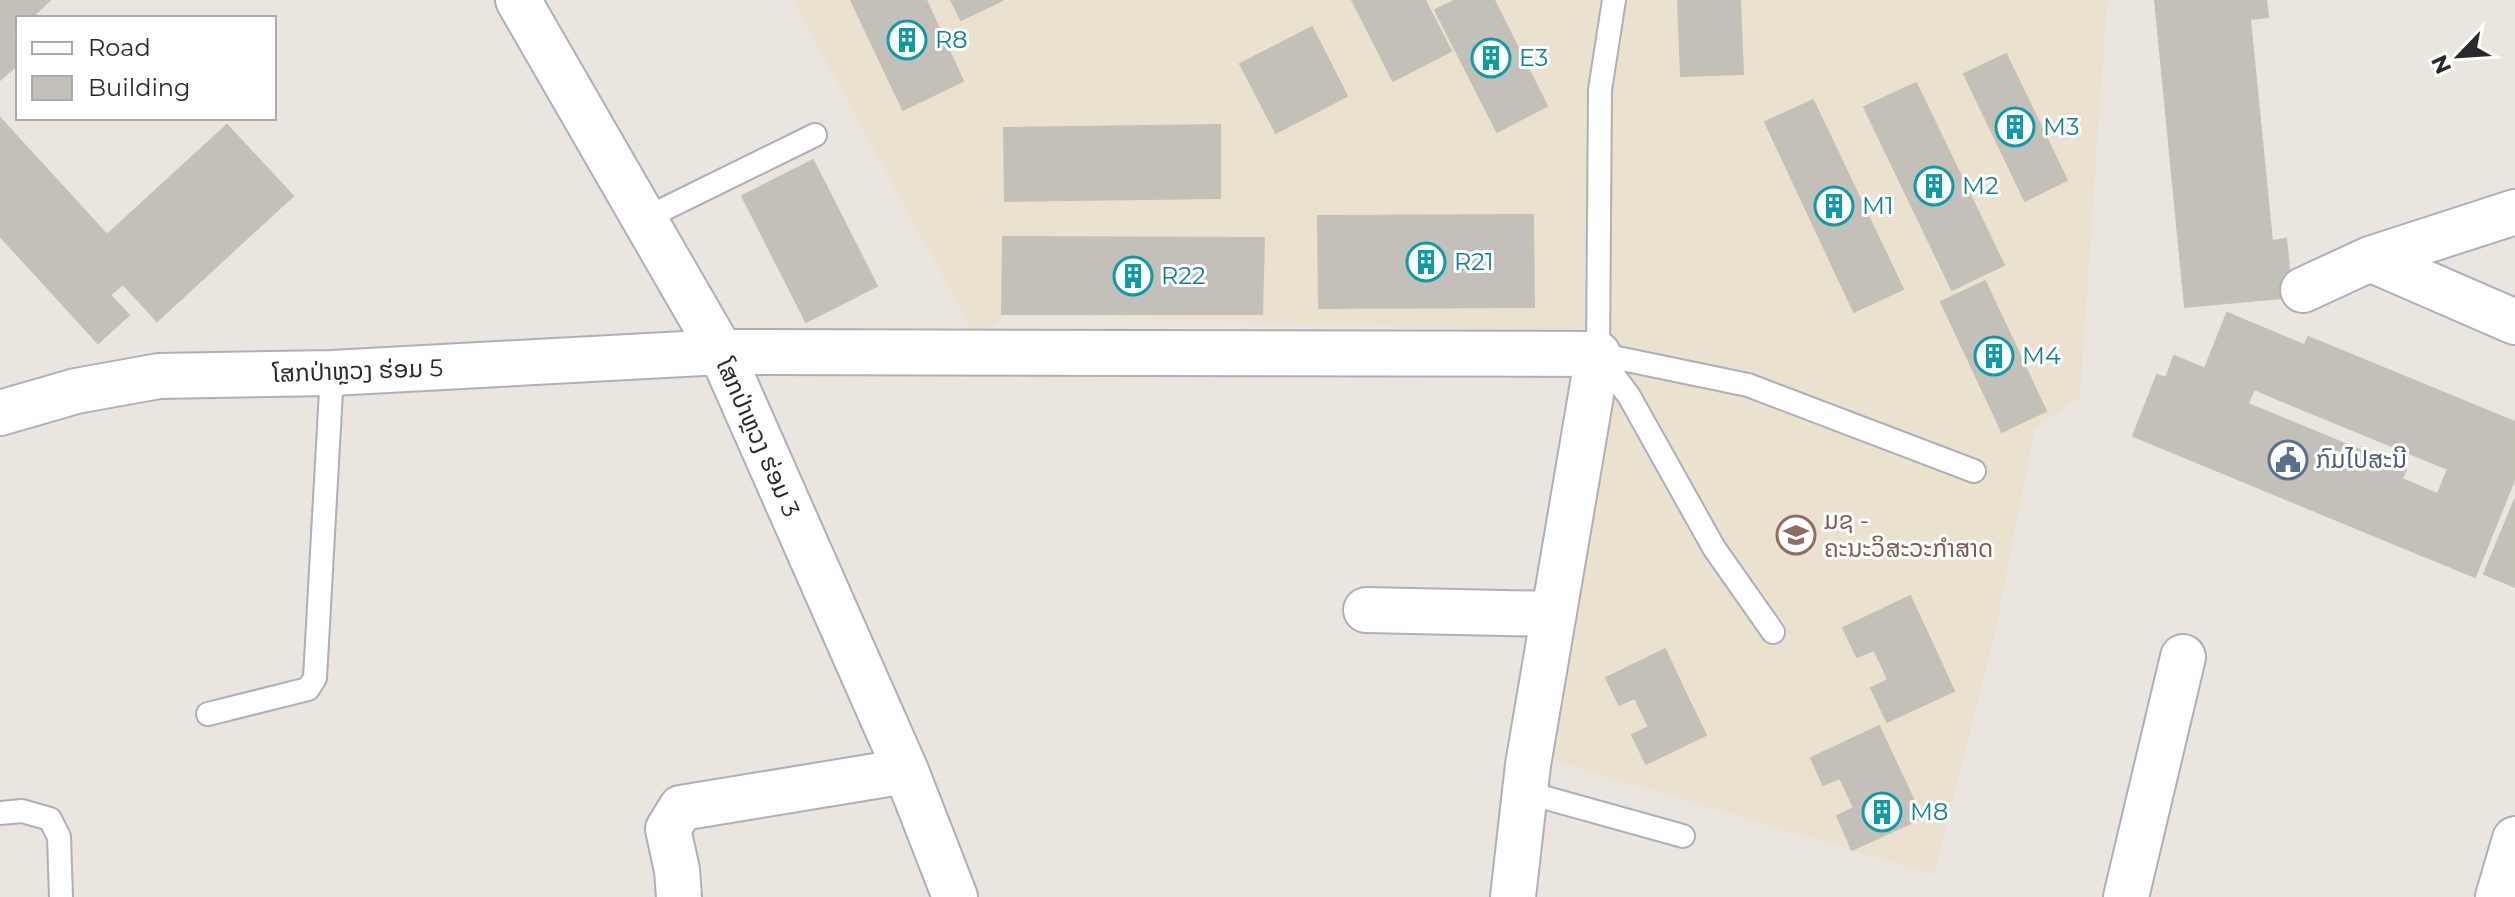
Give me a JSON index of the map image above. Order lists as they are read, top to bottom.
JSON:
{
  "streets": {
    "street": ["ໂສກປ່າຫຼວງ ຮ່ອມ 5", "ໂສກປ່າຫຼວງ ຮ່ອມ 3"]
  },
  "crossings": [
    ["ໂສກປ່າຫຼວງ ຮ່ອມ 5", "ໂສກປ່າຫຼວງ ຮ່ອມ 3"]
  ],
  "places": {
    "building": [
      "R8",
      "E3",
      "M3",
      "M2",
      "M1",
      "R21",
      "R22",
      "M4",
      "M8"
    ],
    "public building": ["ກົມໄປສະນີ"],
    "school or university": ["ມຊ - ຄະນະວິສະວະກຳສາດ"]
  },
  "legend": ["Road", "Building"],
  "north": "bottom left"
}
